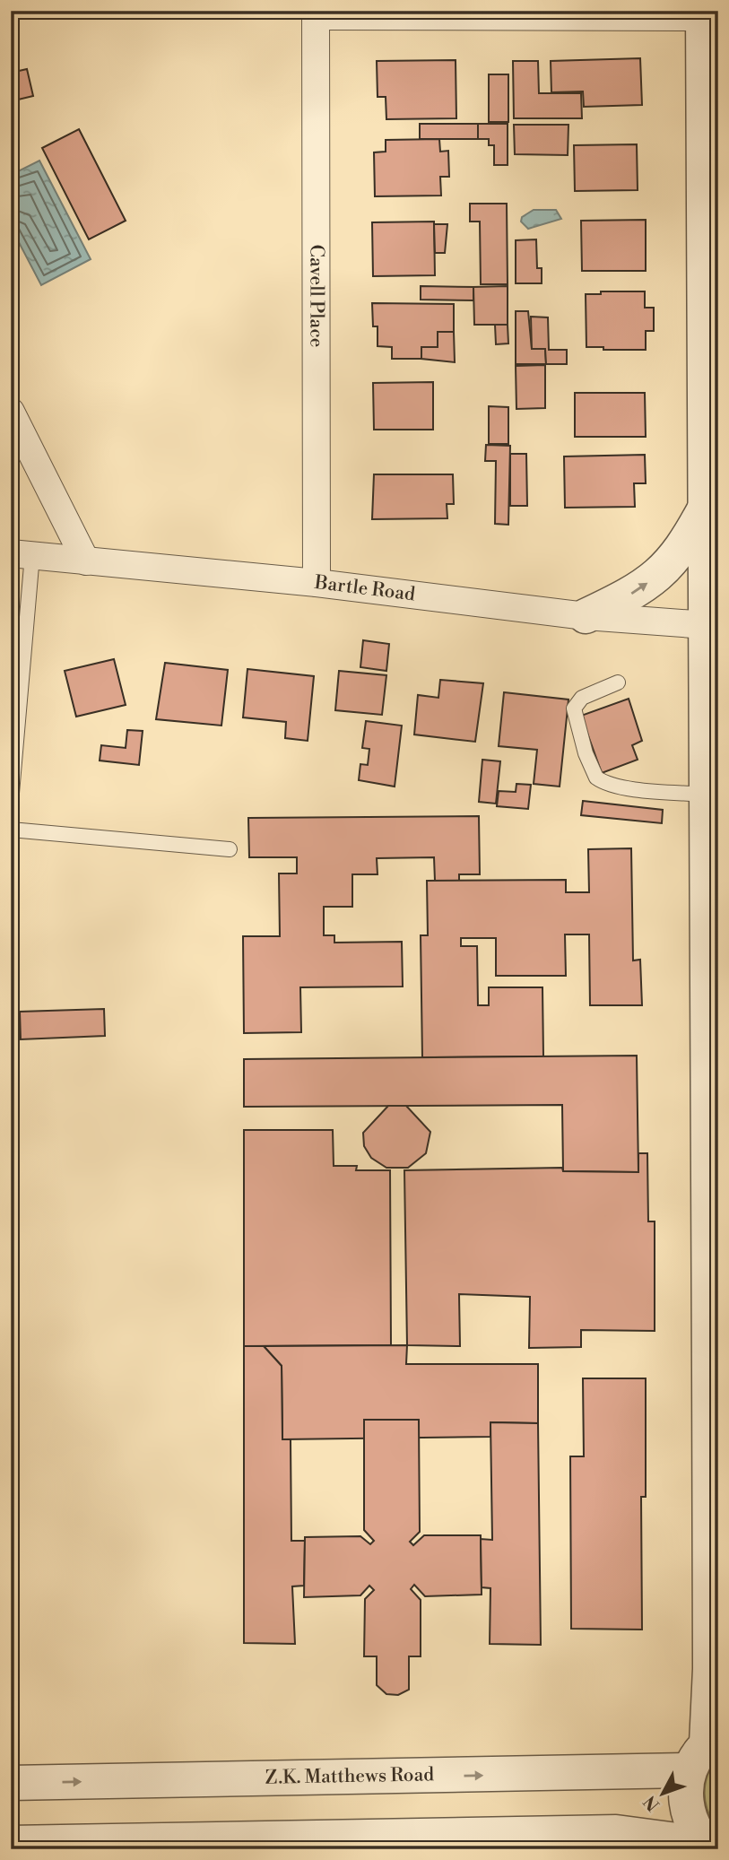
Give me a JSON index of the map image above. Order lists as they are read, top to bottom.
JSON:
{
  "streets": {
    "street": ["Cavell Place", "Bartle Road", "Z.K. Matthews Road"]
  },
  "crossings": [
    ["Cavell Place", "Bartle Road"]
  ],
  "north": "bottom left"
}
